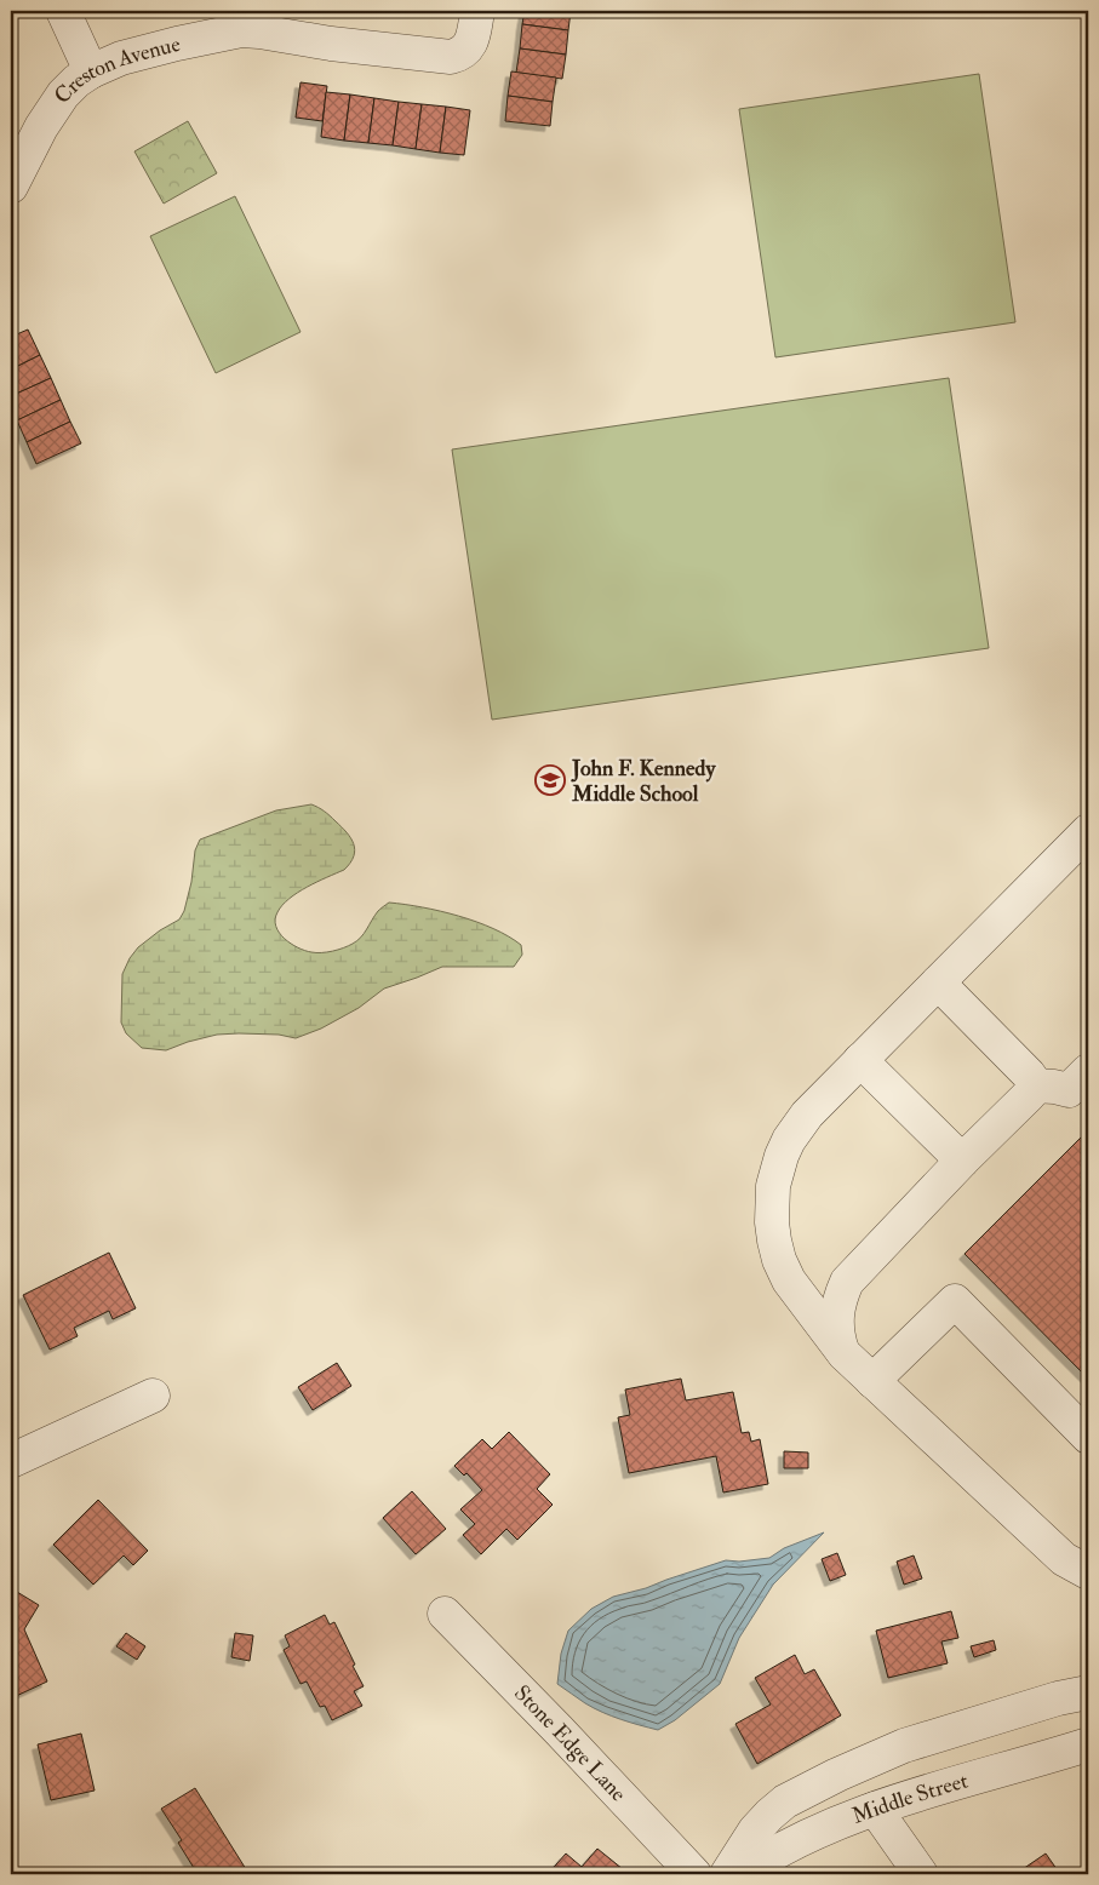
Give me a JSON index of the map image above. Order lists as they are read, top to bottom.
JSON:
{
  "streets": {
    "street": ["Creston Avenue", "Stone Edge Lane", "Middle Street"]
  },
  "places": {
    "school or university": ["John F. Kennedy Middle School"]
  }
}
